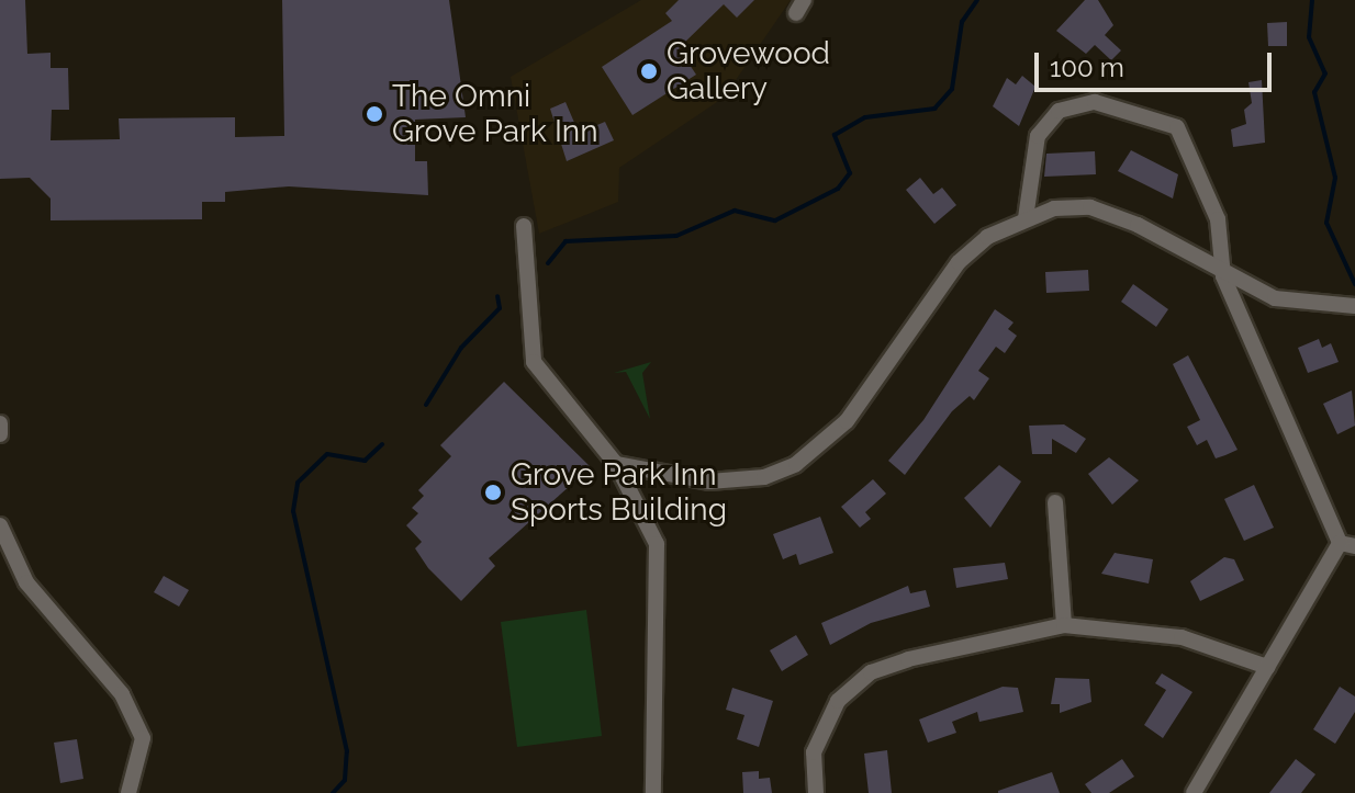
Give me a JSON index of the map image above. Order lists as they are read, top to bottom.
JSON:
{
  "places": ["Grovewood Gallery", "The Omni Grove Park Inn", "Grove Park Inn Sports Building"],
  "scale_bar": "100 m"
}
